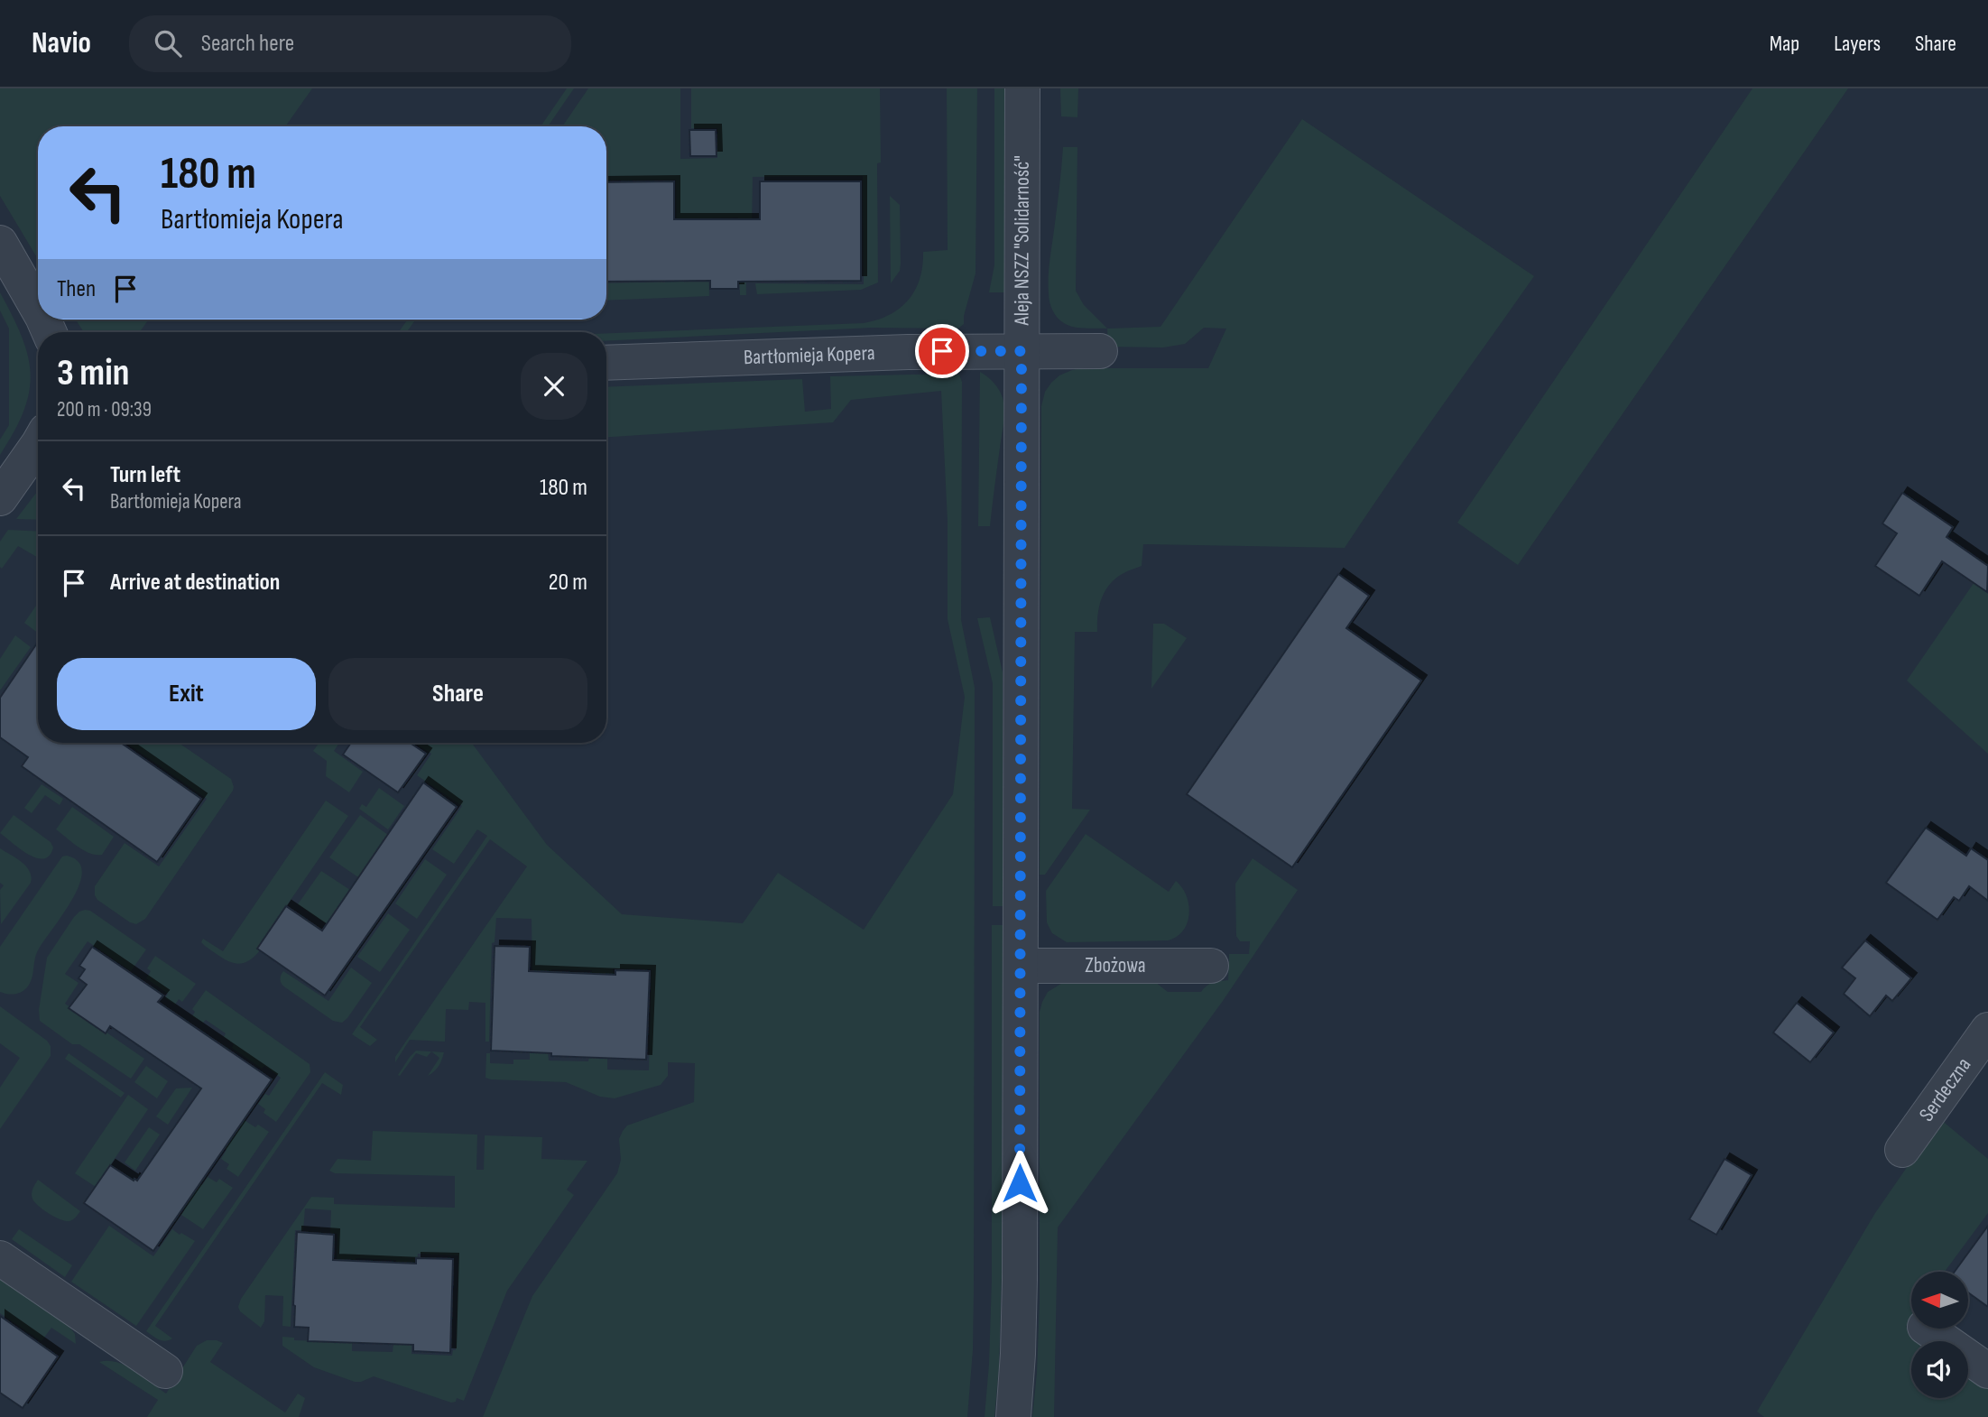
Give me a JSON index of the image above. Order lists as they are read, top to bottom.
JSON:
{
  "streets": {
    "street": [
      "Aleja NSZZ \"Solidarność\"",
      "Bartłomieja Kopera",
      "Zbożowa",
      "Serdeczna"
    ]
  },
  "crossings": [
    ["Aleja NSZZ \"Solidarność\"", "Bartłomieja Kopera"],
    ["Aleja NSZZ \"Solidarność\"", "Zbożowa"]
  ],
  "north": "left",
  "page": {
    "header": "Navio",
    "search": "Search here",
    "nav": ["Map", "Layers", "Share"],
    "turn": ["180 m", "Bartłomieja Kopera"],
    "then": "Then",
    "heading": ["3 min", "200 m · 09:39"],
    "list": [
      {
        "name": "Turn left",
        "note": "Bartłomieja Kopera",
        "value": "180 m"
      },
      {
        "name": "Arrive at destination",
        "value": "20 m"
      }
    ],
    "buttons": ["Exit", "Share"]
  }
}
